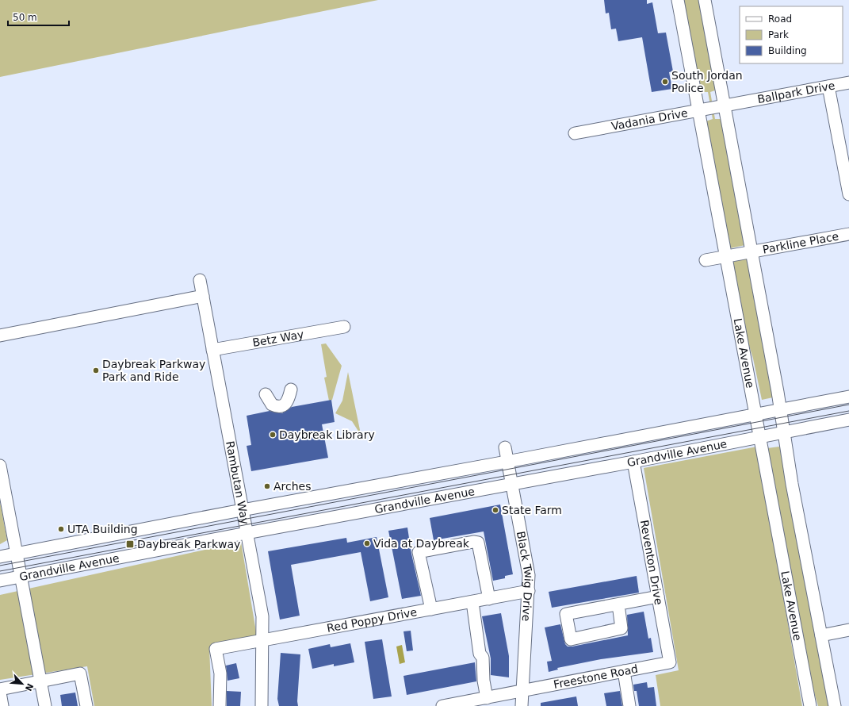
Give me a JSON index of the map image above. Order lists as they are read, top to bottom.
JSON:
{
  "streets": {
    "street": [
      "Ballpark Drive",
      "Vadania Drive",
      "Parkline Place",
      "Betz Way",
      "Lake Avenue",
      "Grandville Avenue",
      "Rambutan Way",
      "Reventon Drive",
      "Black Twig Drive",
      "Red Poppy Drive",
      "Freestone Road"
    ]
  },
  "crossings": [
    ["Ballpark Drive", "Vadania Drive"],
    ["Vadania Drive", "Lake Avenue"],
    ["Betz Way", "Rambutan Way"],
    ["Lake Avenue", "Grandville Avenue"],
    ["Grandville Avenue", "Rambutan Way"],
    ["Grandville Avenue", "Reventon Drive"],
    ["Grandville Avenue", "Black Twig Drive"],
    ["Rambutan Way", "Red Poppy Drive"],
    ["Reventon Drive", "Freestone Road"],
    ["Black Twig Drive", "Red Poppy Drive"],
    ["Black Twig Drive", "Freestone Road"]
  ],
  "places": {
    "other": [
      "South Jordan Police",
      "Daybreak Parkway Park and Ride",
      "Daybreak Library",
      "Arches",
      "State Farm",
      "UTA Building",
      "Vida at Daybreak"
    ],
    "transit": ["Daybreak Parkway"]
  },
  "legend": ["Road", "Park", "Building"],
  "scale_bar": "50 m",
  "north": "bottom right"
}
